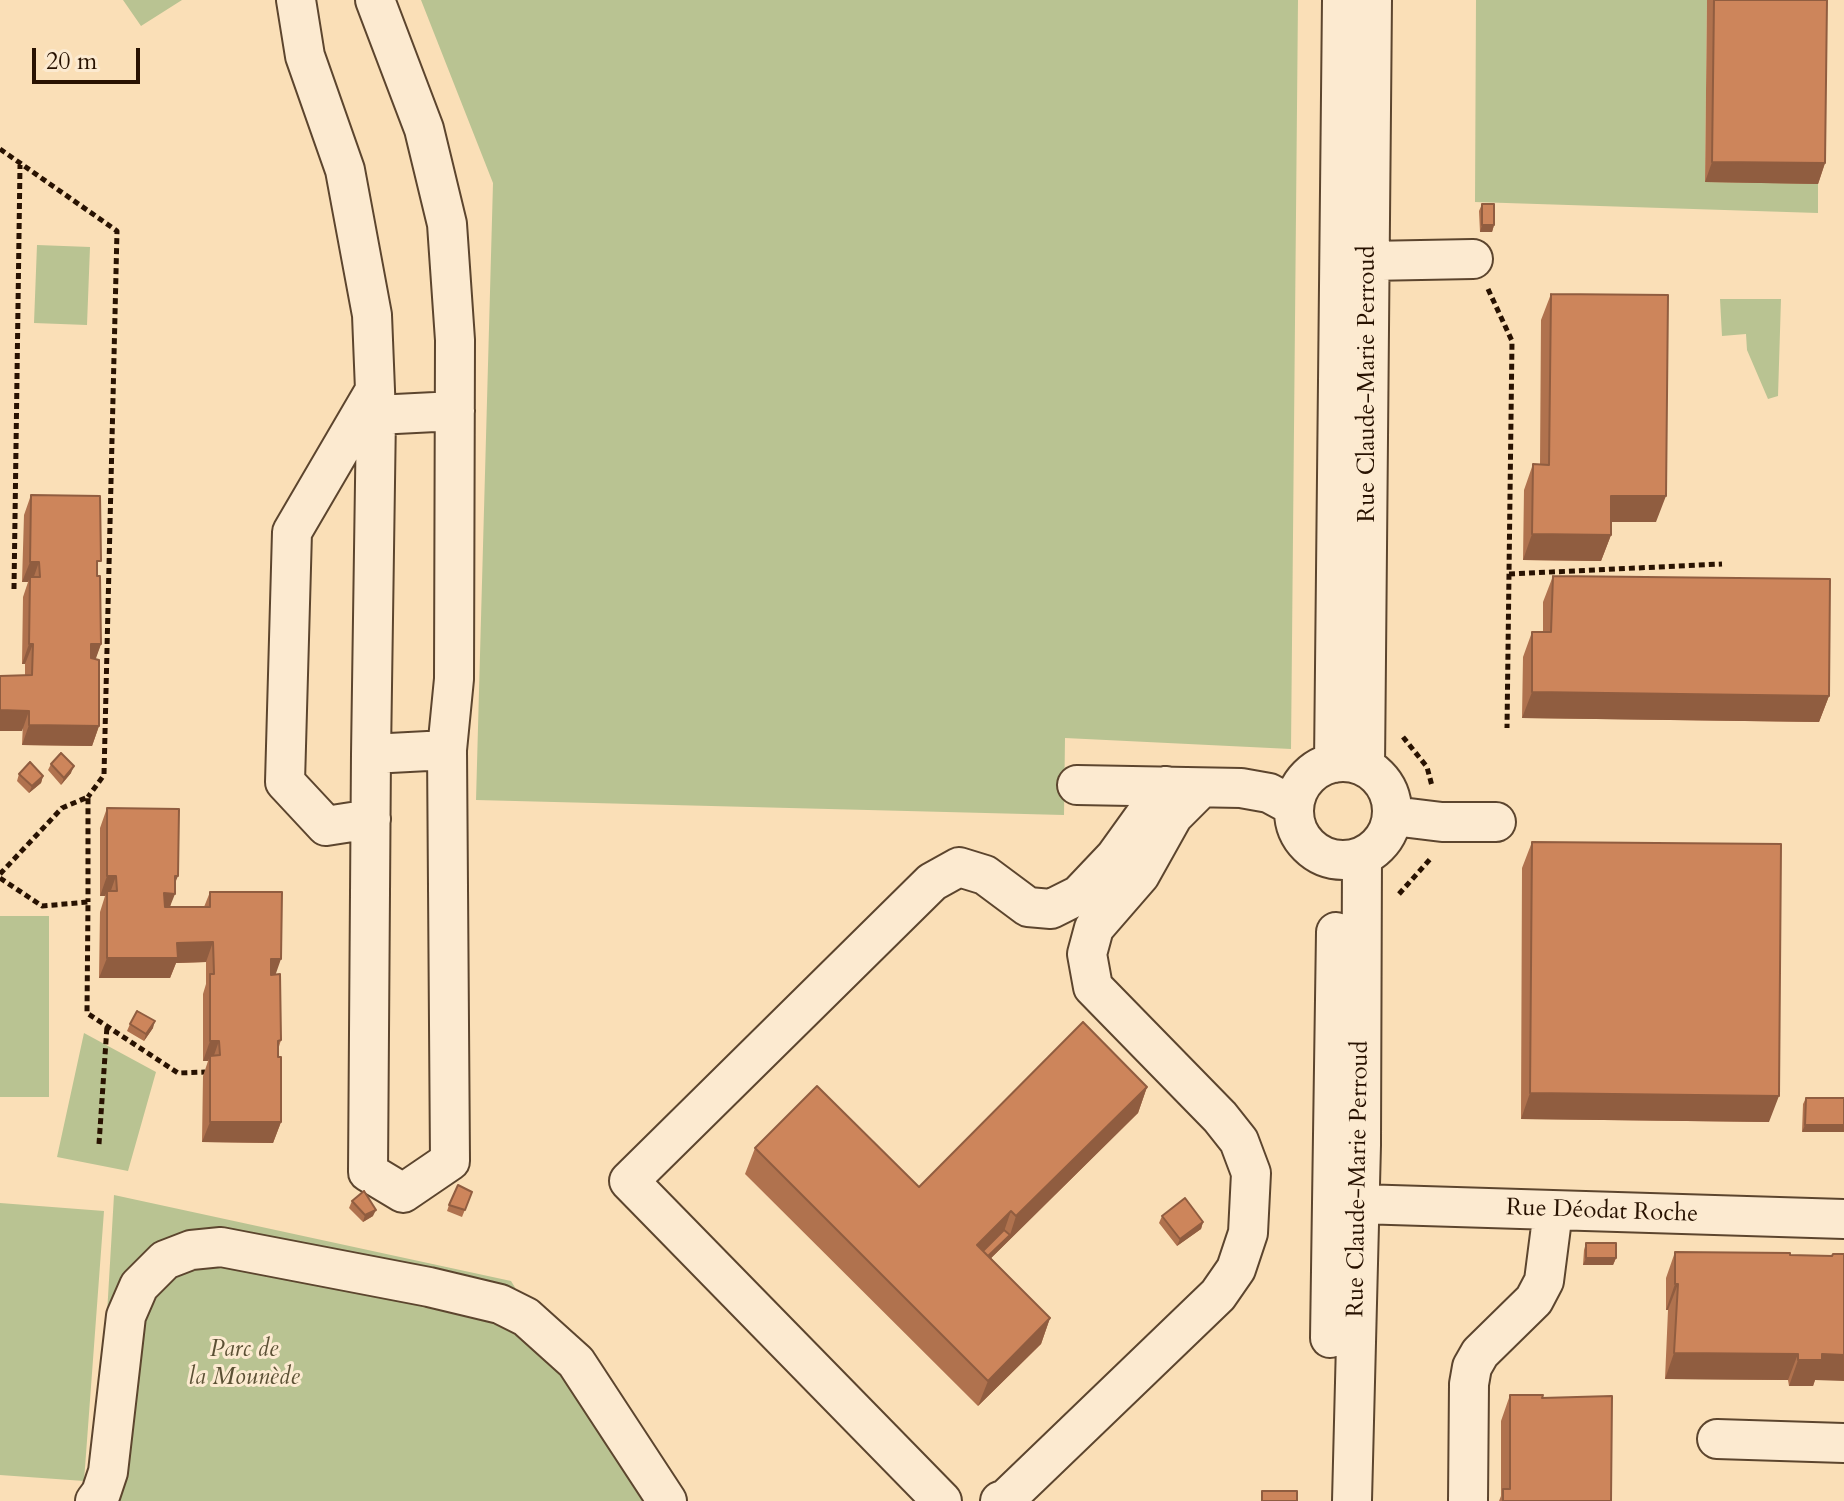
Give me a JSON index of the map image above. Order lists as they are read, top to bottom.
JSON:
{
  "streets": {
    "street": ["Rue Claude-Marie Perroud", "Rue Déodat Roche"]
  },
  "crossings": [
    ["Rue Claude-Marie Perroud", "Rue Déodat Roche"]
  ],
  "parks": ["Parc de la Mounède"],
  "scale_bar": "20 m"
}
